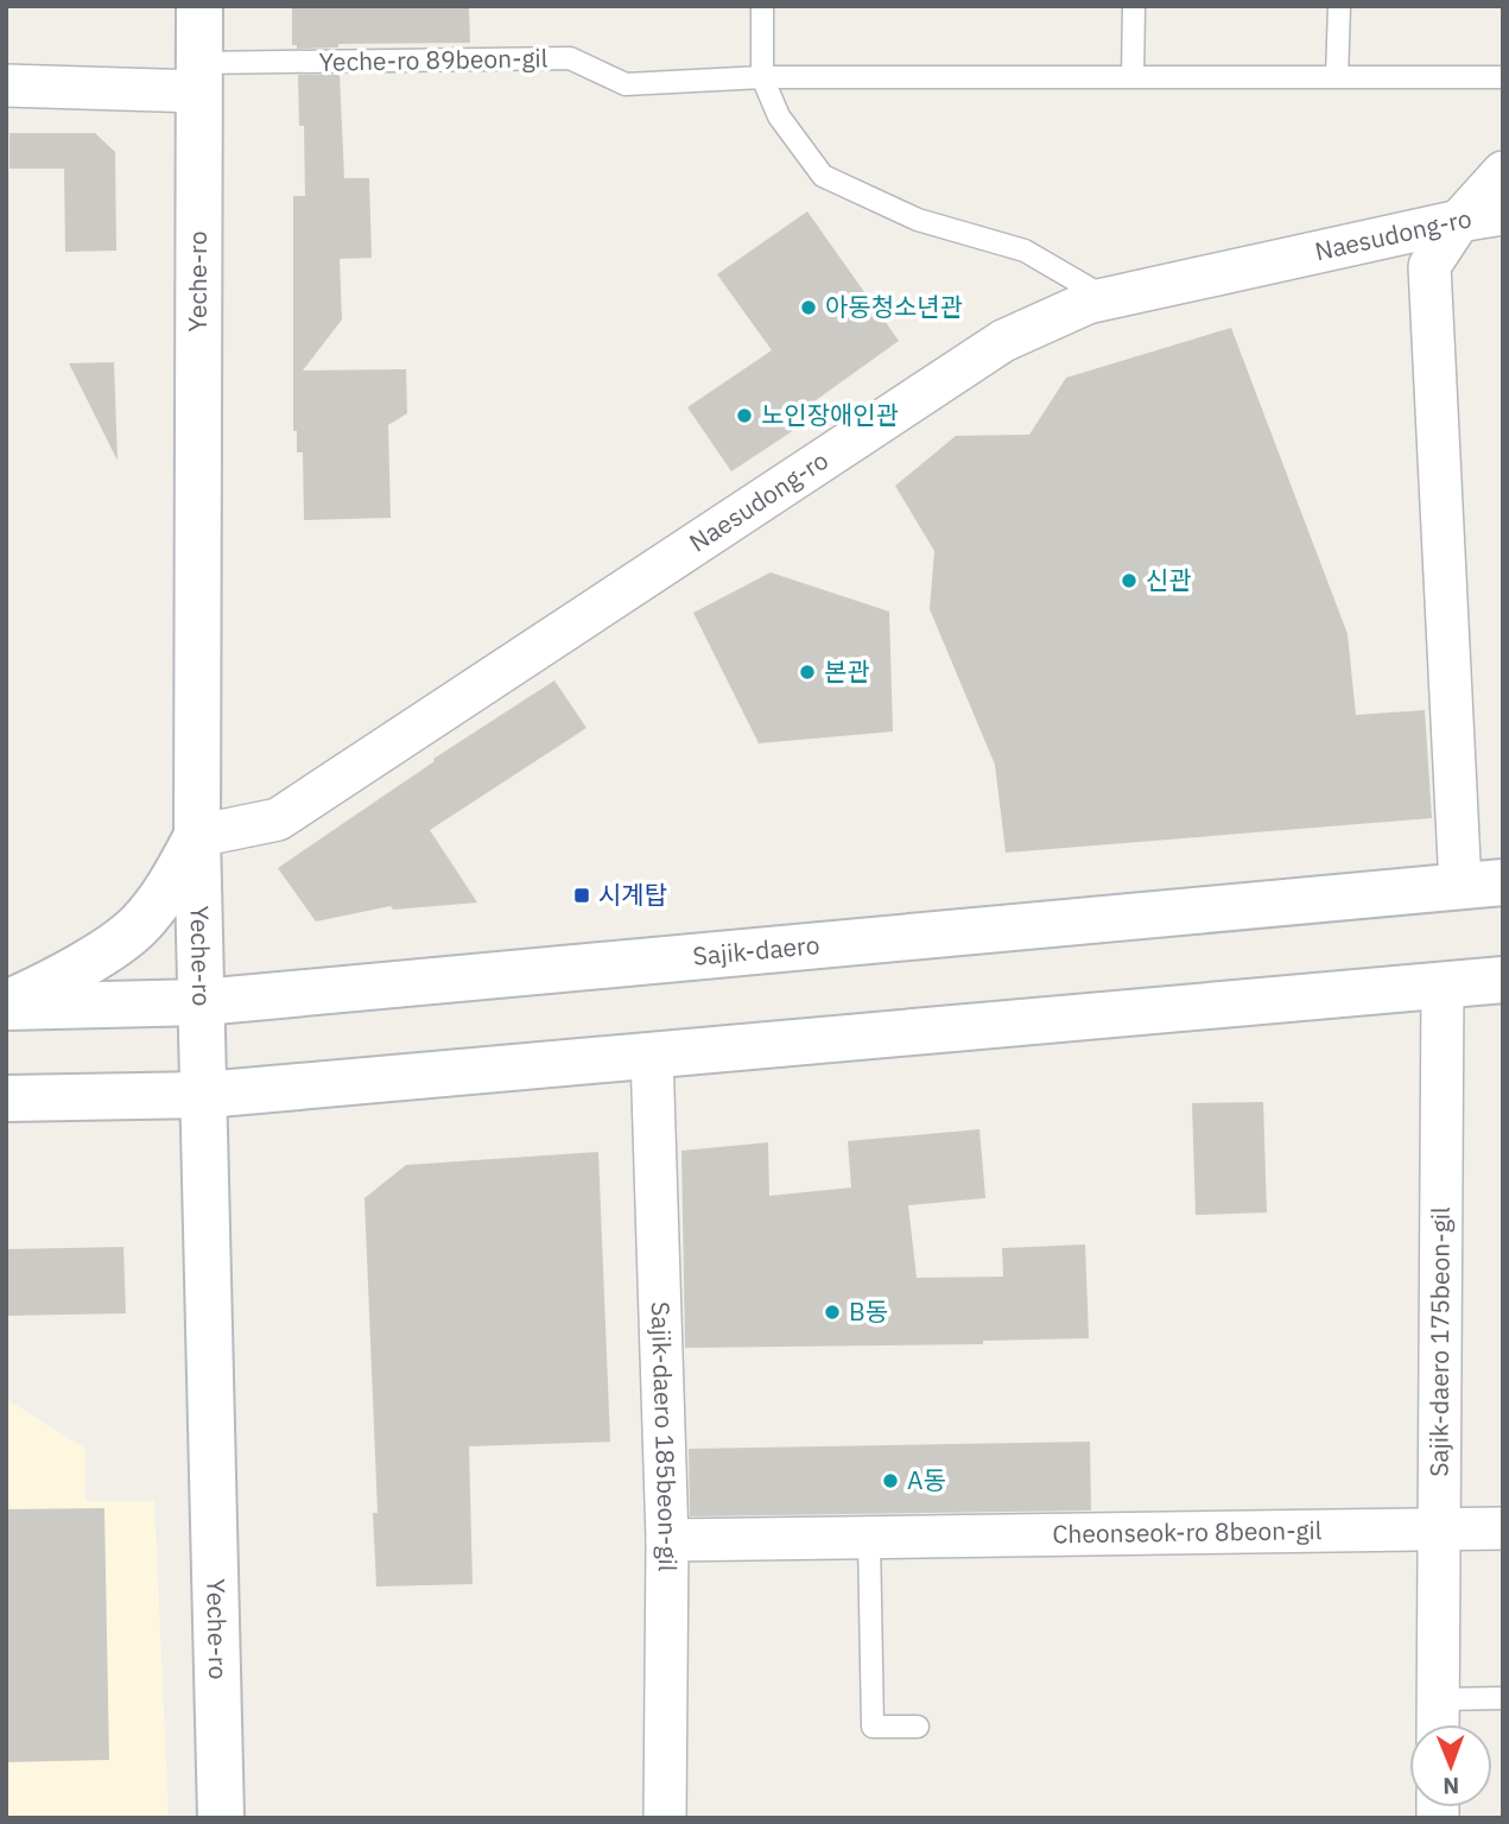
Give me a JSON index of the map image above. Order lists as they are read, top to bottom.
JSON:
{
  "streets": {
    "main road": ["Yeche-ro", "Sajik-daero"],
    "street": [
      "Naesudong-ro",
      "Sajik-daero 175beon-gil",
      "Sajik-daero 185beon-gil",
      "Cheonseok-ro 8beon-gil"
    ],
    "lane": ["Yeche-ro 89beon-gil"]
  },
  "crossings": [
    ["Yeche-ro 89beon-gil", "Yeche-ro"],
    ["Naesudong-ro", "Yeche-ro"],
    ["Yeche-ro", "Sajik-daero"],
    ["Sajik-daero 175beon-gil", "Cheonseok-ro 8beon-gil"],
    ["Sajik-daero 185beon-gil", "Cheonseok-ro 8beon-gil"]
  ],
  "places": {
    "other": [
      "아동청소년관",
      "노인장애인관",
      "신관",
      "본관",
      "B동",
      "A동"
    ],
    "transit": ["시계탑"]
  },
  "north": "bottom"
}
